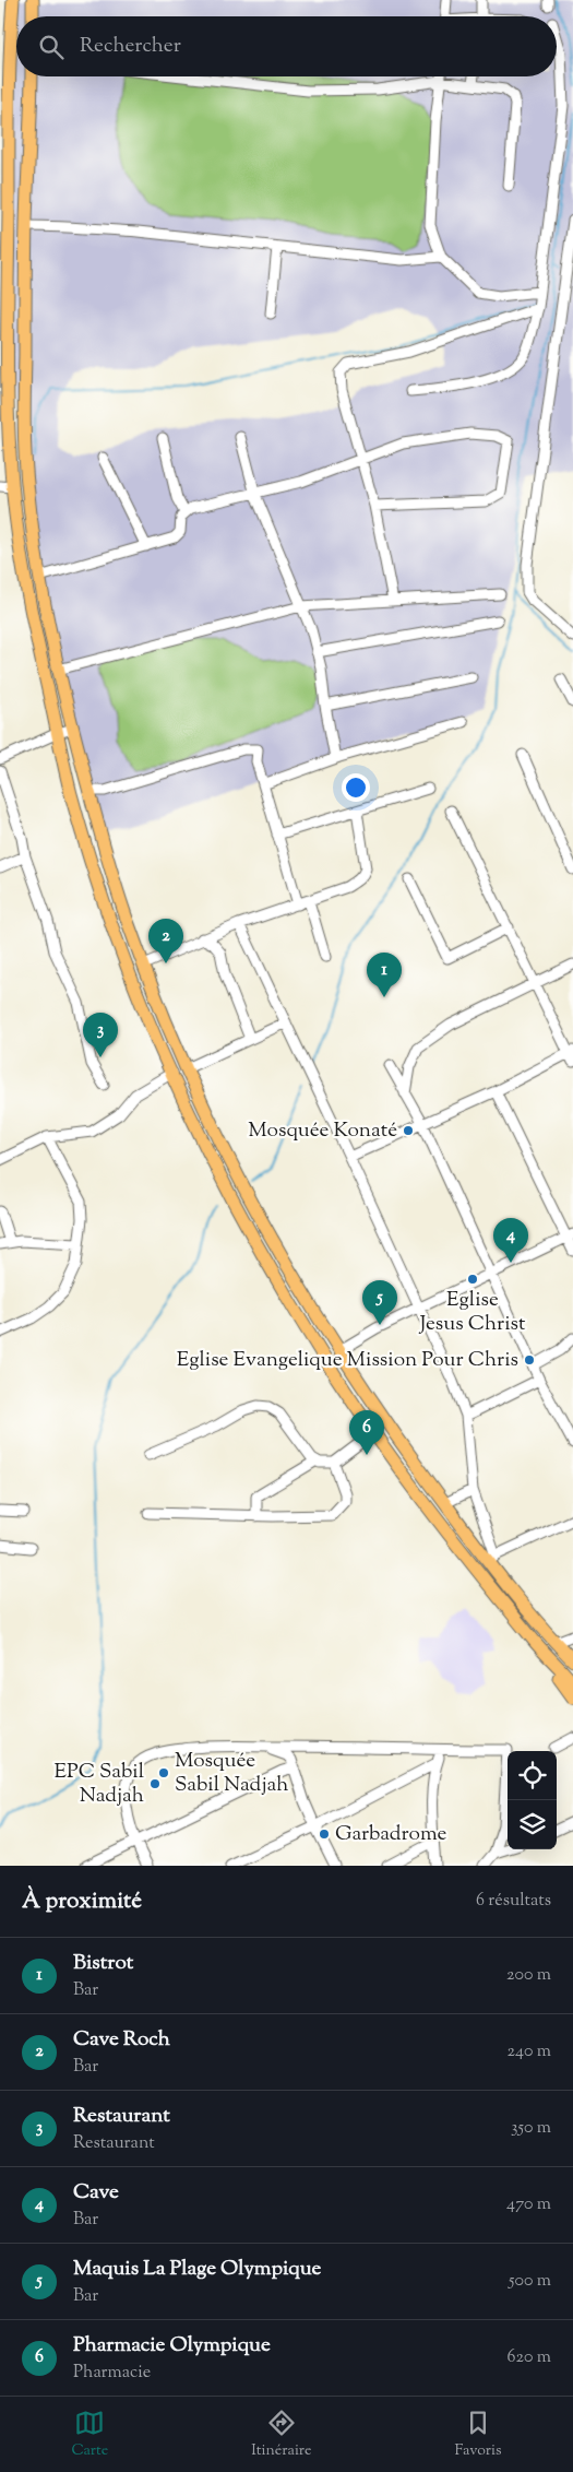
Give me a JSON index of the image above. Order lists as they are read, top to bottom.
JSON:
{
  "places": [
    "Mosquée Konaté",
    "Eglise Jesus Christ",
    "Eglise Evangelique Mission Pour Chris",
    "Mosquée Sabil Nadjah",
    "EPC Sabil Nadjah",
    "Garbadrome"
  ],
  "page": {
    "search": "Rechercher",
    "pins": [
      "2",
      "1",
      "3",
      "4",
      "5",
      "6"
    ],
    "heading": ["À proximité", "6 résultats"],
    "list": [
      {
        "mark": "1",
        "name": "Bistrot",
        "note": "Bar",
        "value": "200 m"
      },
      {
        "mark": "2",
        "name": "Cave Roch",
        "note": "Bar",
        "value": "240 m"
      },
      {
        "mark": "3",
        "name": "Restaurant",
        "note": "Restaurant",
        "value": "350 m"
      },
      {
        "mark": "4",
        "name": "Cave",
        "note": "Bar",
        "value": "470 m"
      },
      {
        "mark": "5",
        "name": "Maquis La Plage Olympique",
        "note": "Bar",
        "value": "500 m"
      },
      {
        "mark": "6",
        "name": "Pharmacie Olympique",
        "note": "Pharmacie",
        "value": "620 m"
      }
    ],
    "nav": ["Carte", "Itinéraire", "Favoris"]
  }
}
